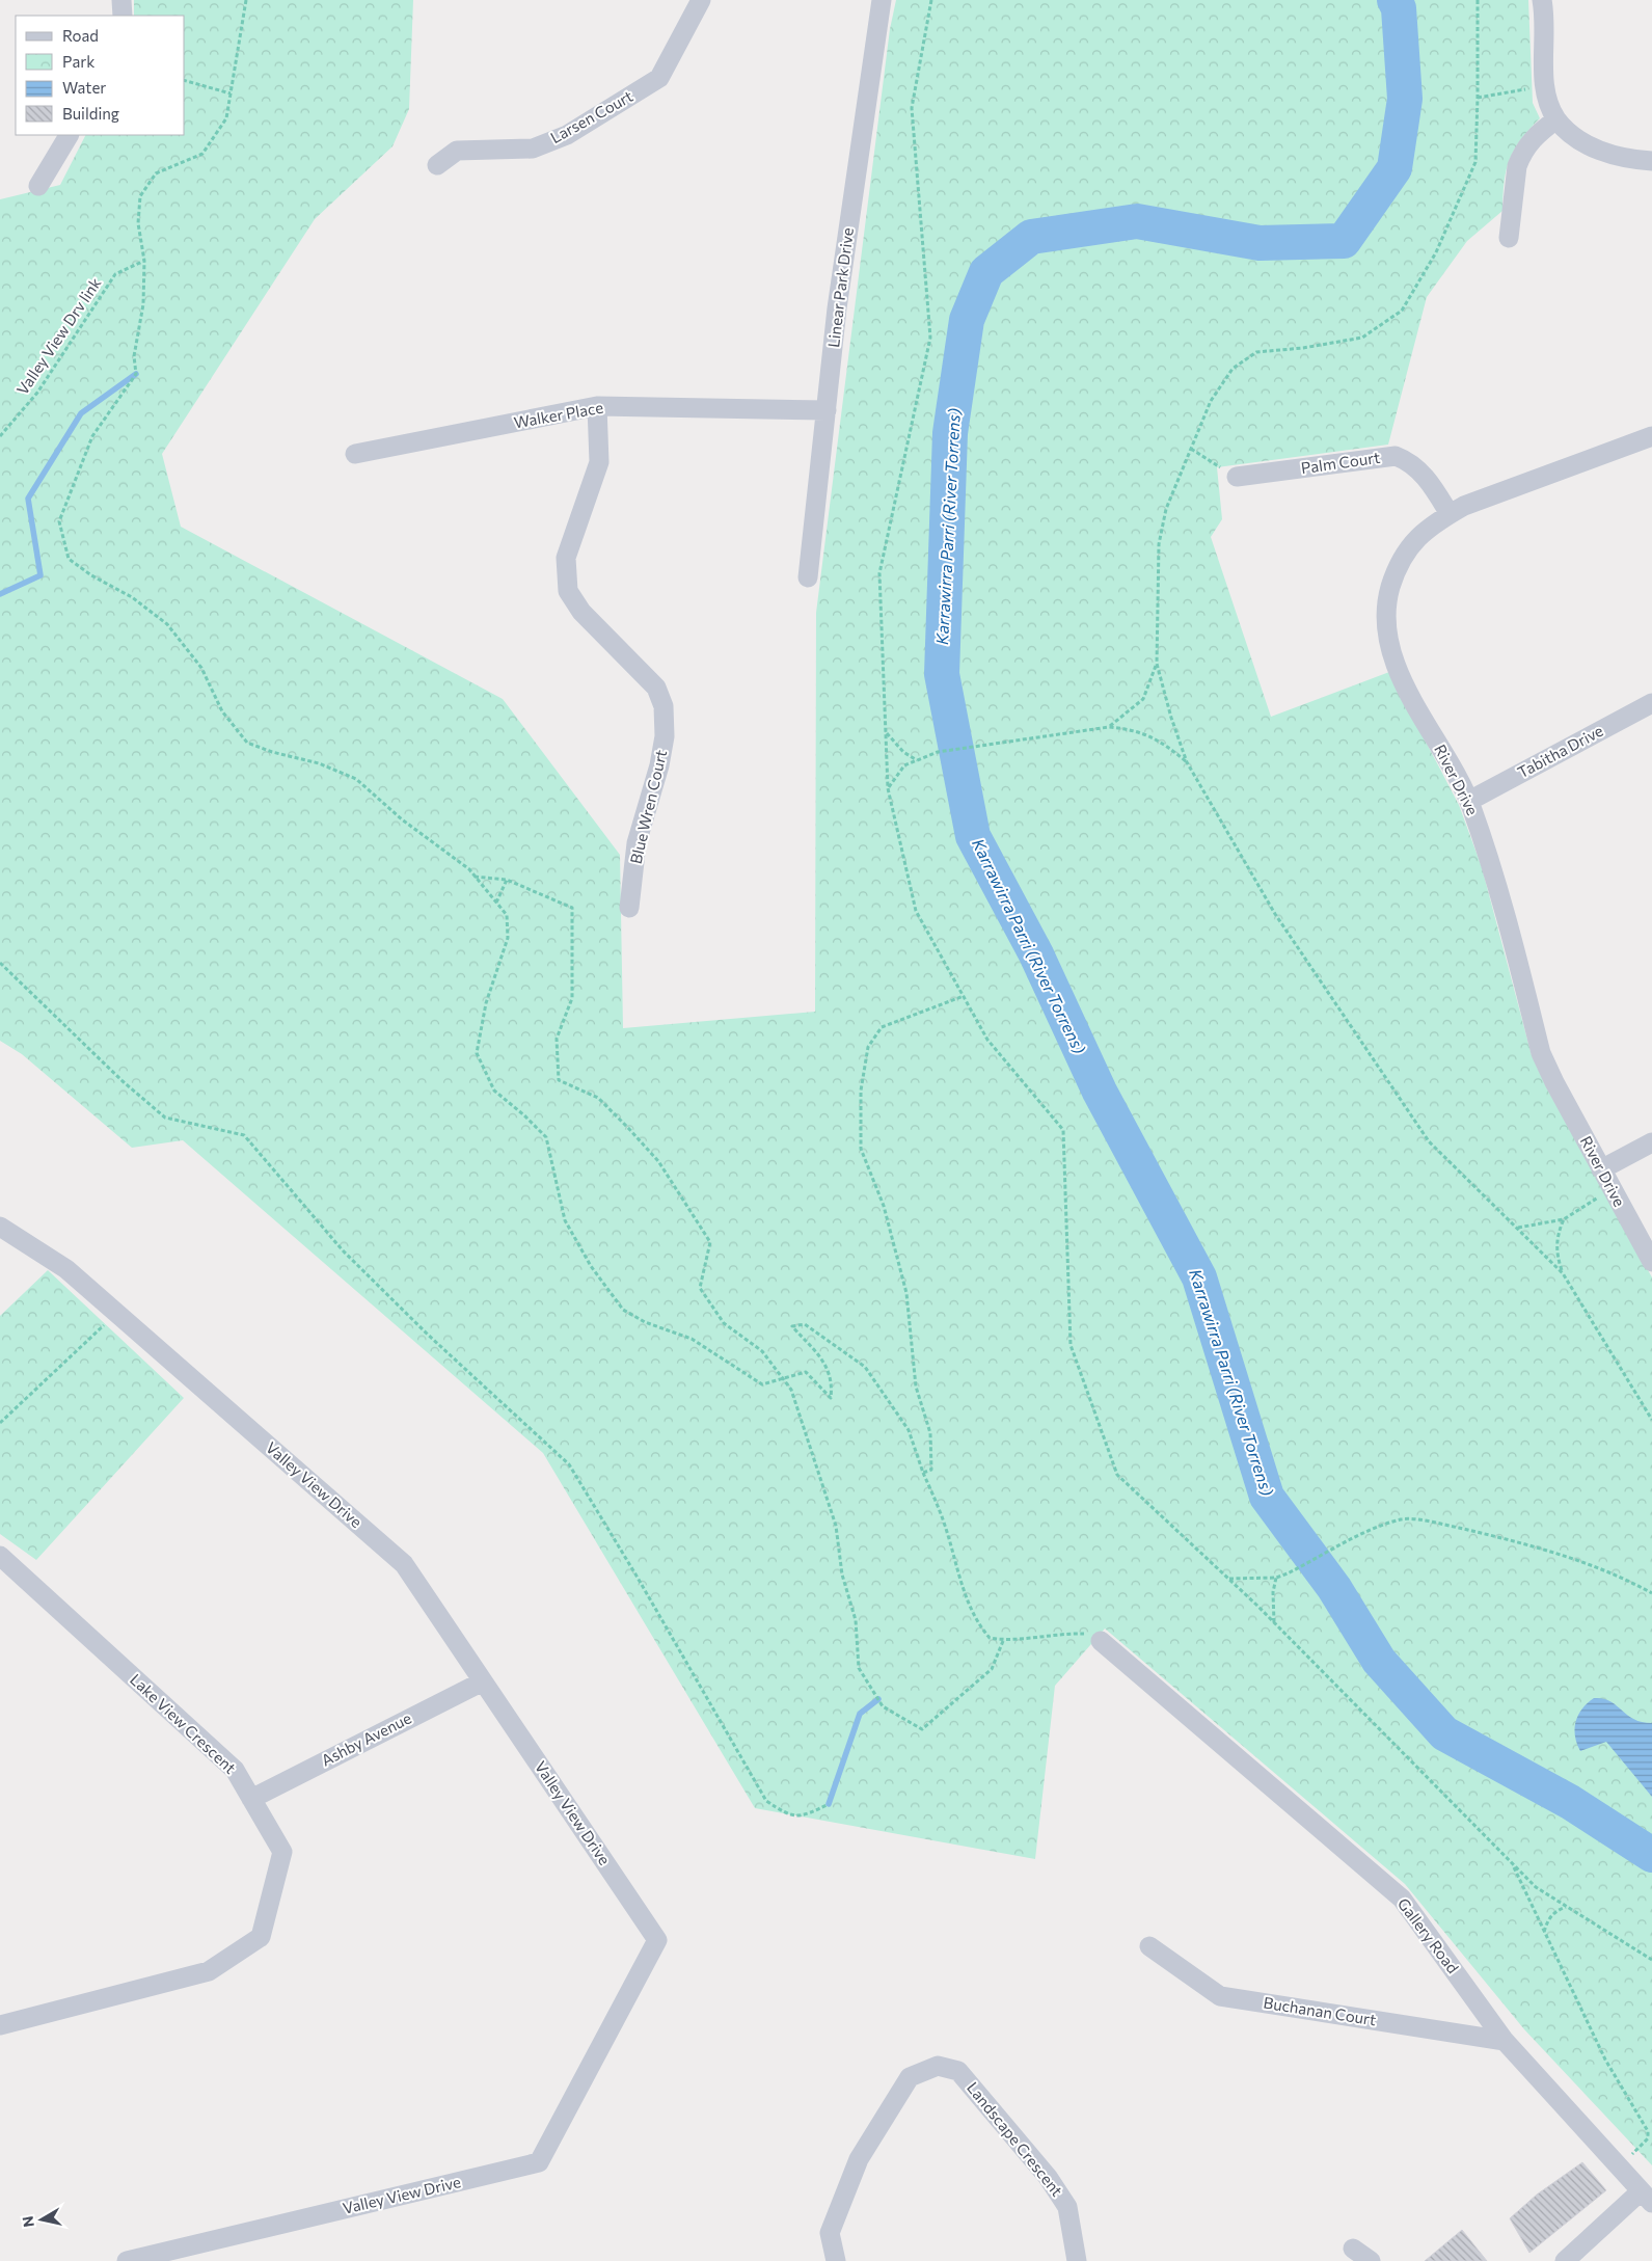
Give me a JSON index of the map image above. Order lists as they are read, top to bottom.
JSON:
{
  "streets": {
    "street": [
      "Larsen Court",
      "Linear Park Drive",
      "Walker Place",
      "Palm Court",
      "Tabitha Drive",
      "River Drive",
      "Blue Wren Court",
      "Valley View Drive",
      "Lake View Crescent",
      "Ashby Avenue",
      "Gallery Road",
      "Buchanan Court",
      "Landscape Crescent"
    ],
    "path": ["Valley View Drv link"]
  },
  "crossings": [
    ["Linear Park Drive", "Walker Place"],
    ["Walker Place", "Blue Wren Court"],
    ["Palm Court", "River Drive"],
    ["Tabitha Drive", "River Drive"],
    ["Valley View Drive", "Ashby Avenue"],
    ["Lake View Crescent", "Ashby Avenue"],
    ["Gallery Road", "Buchanan Court"]
  ],
  "water": ["Karrawirra Parri (River Torrens)"],
  "legend": [
    "Road",
    "Park",
    "Water",
    "Building"
  ],
  "north": "left"
}
